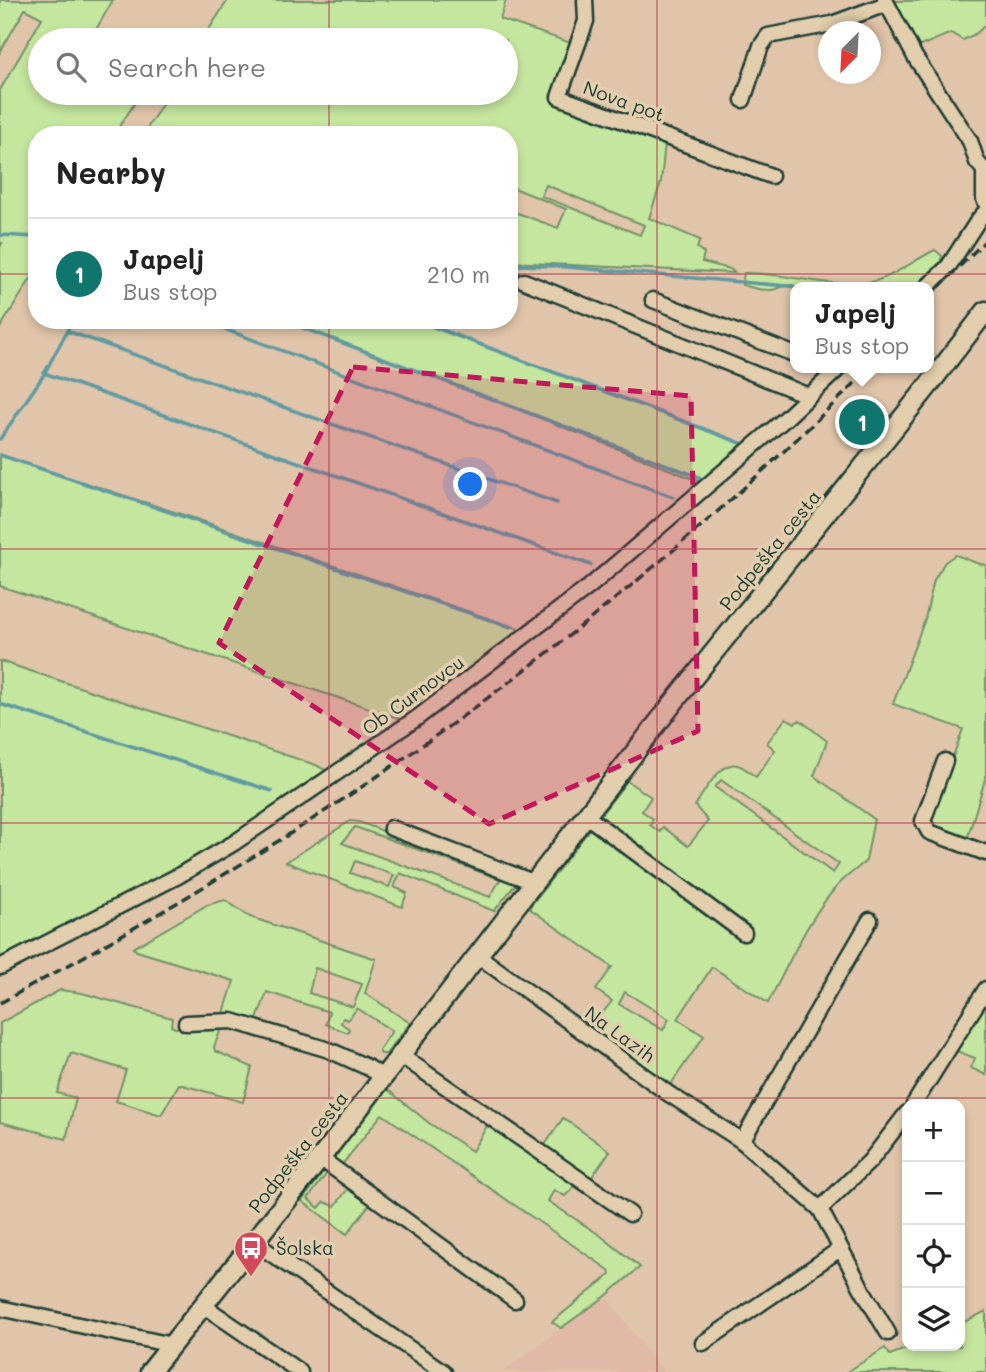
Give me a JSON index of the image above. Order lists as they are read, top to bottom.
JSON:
{
  "streets": {
    "main road": ["Podpeška cesta"],
    "street": ["Nova pot", "Ob Curnovcu", "Na Lazih"]
  },
  "crossings": [
    ["Podpeška cesta", "Na Lazih"]
  ],
  "places": {
    "bus stop": ["Šolska"]
  },
  "north": "bottom left",
  "page": {
    "search": "Search here",
    "heading": "Nearby",
    "list": [
      {
        "mark": "1",
        "name": "Japelj",
        "note": "Bus stop",
        "value": "210 m"
      }
    ],
    "popup": ["Japelj", "Bus stop"],
    "pins": "1",
    "map_buttons": ["+", "−"]
  }
}
